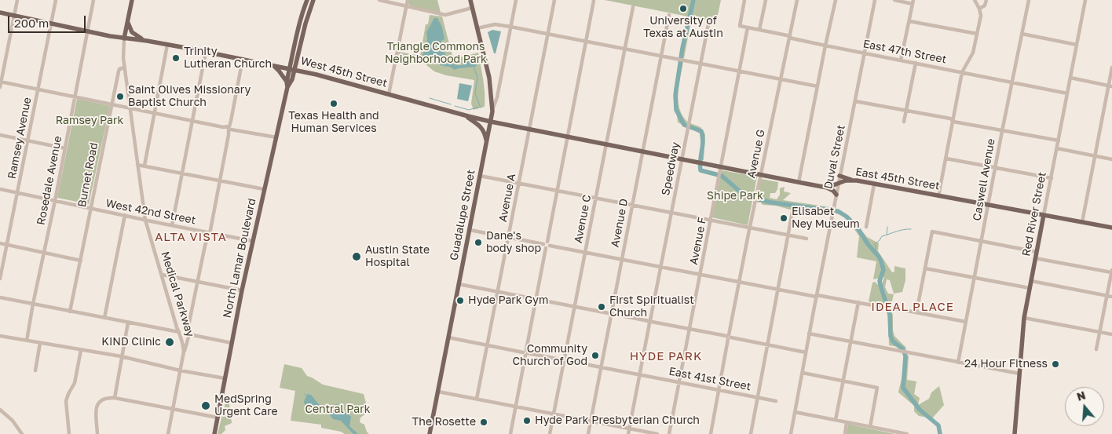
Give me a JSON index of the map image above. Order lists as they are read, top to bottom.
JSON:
{
  "streets": {
    "main road": [
      "West 45th Street",
      "Burnet Road",
      "East 45th Street",
      "Red River Street",
      "Guadalupe Street",
      "North Lamar Boulevard"
    ],
    "street": [
      "East 47th Street",
      "Ramsey Avenue",
      "Avenue G",
      "Duval Street",
      "Speedway",
      "Caswell Avenue",
      "Rosedale Avenue",
      "Avenue A",
      "West 42nd Street",
      "Avenue C",
      "Avenue D",
      "Avenue F",
      "Medical Parkway",
      "East 41st Street"
    ]
  },
  "crossings": [
    ["East 47th Street", "Avenue G"],
    ["East 47th Street", "Duval Street"],
    ["East 47th Street", "Caswell Avenue"],
    ["East 47th Street", "Red River Street"],
    ["East 47th Street", "Avenue F"],
    ["West 45th Street", "Ramsey Avenue"],
    ["West 45th Street", "Speedway"],
    ["West 45th Street", "Burnet Road"],
    ["West 45th Street", "Rosedale Avenue"],
    ["West 45th Street", "Avenue A"],
    ["West 45th Street", "Guadalupe Street"],
    ["West 45th Street", "Avenue C"],
    ["West 45th Street", "Avenue D"],
    ["West 45th Street", "North Lamar Boulevard"],
    ["Ramsey Avenue", "West 42nd Street"],
    ["Avenue G", "East 41st Street"],
    ["Duval Street", "East 45th Street"],
    ["Speedway", "East 41st Street"],
    ["Burnet Road", "West 42nd Street"],
    ["Burnet Road", "Medical Parkway"],
    ["East 45th Street", "Caswell Avenue"],
    ["East 45th Street", "Red River Street"],
    ["Rosedale Avenue", "West 42nd Street"],
    ["Avenue A", "East 41st Street"],
    ["West 42nd Street", "North Lamar Boulevard"],
    ["West 42nd Street", "Medical Parkway"],
    ["Guadalupe Street", "East 41st Street"],
    ["Avenue C", "East 41st Street"],
    ["Avenue D", "East 41st Street"],
    ["Avenue F", "East 41st Street"]
  ],
  "districts": ["ALTA VISTA", "IDEAL PLACE", "HYDE PARK"],
  "parks": [
    "Triangle Commons Neighborhood Park",
    "Ramsey Park",
    "Shipe Park",
    "Central Park"
  ],
  "places": [
    "University of Texas at Austin",
    "Trinity Lutheran Church",
    "Saint Olives Missionary Baptist Church",
    "Texas Health and Human Services",
    "Elisabet Ney Museum",
    "Dane's body shop",
    "Austin State Hospital",
    "Hyde Park Gym",
    "First Spiritualist Church",
    "KIND Clinic",
    "Community Church of God",
    "24 Hour Fitness",
    "MedSpring Urgent Care",
    "Hyde Park Presbyterian Church",
    "The Rosette"
  ],
  "scale_bar": "200 m",
  "north": "top"
}
